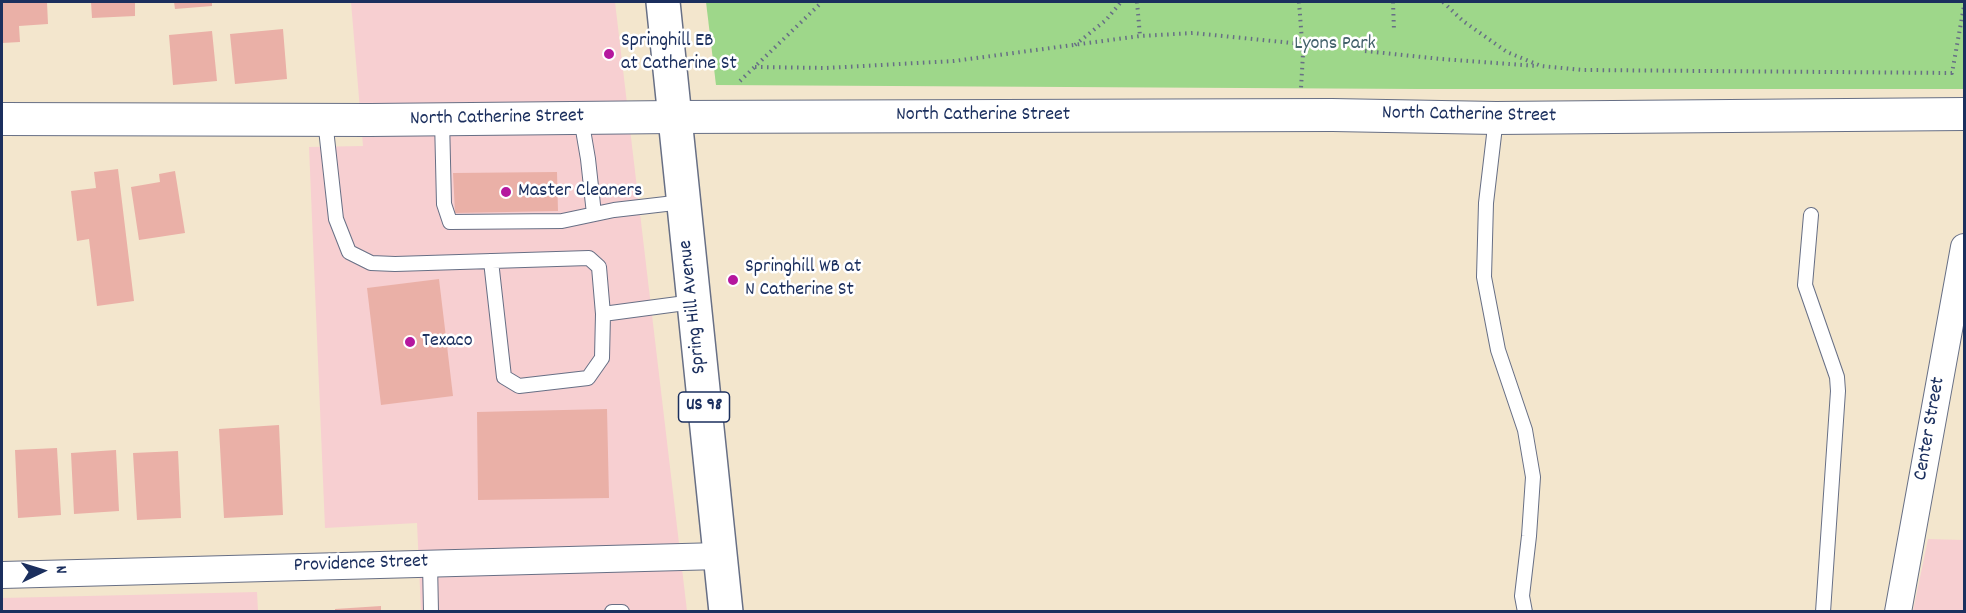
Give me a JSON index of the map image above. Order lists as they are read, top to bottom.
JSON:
{
  "streets": {
    "main road": ["Spring Hill Avenue", "US 98"],
    "street": ["North Catherine Street", "Center Street", "Providence Street"]
  },
  "crossings": [
    ["North Catherine Street", "Spring Hill Avenue"],
    ["Spring Hill Avenue", "Providence Street"]
  ],
  "parks": ["Lyons Park"],
  "places": [
    "Springhill EB at Catherine St",
    "Master Cleaners",
    "Springhill WB at N Catherine St",
    "Texaco"
  ],
  "north": "right"
}
